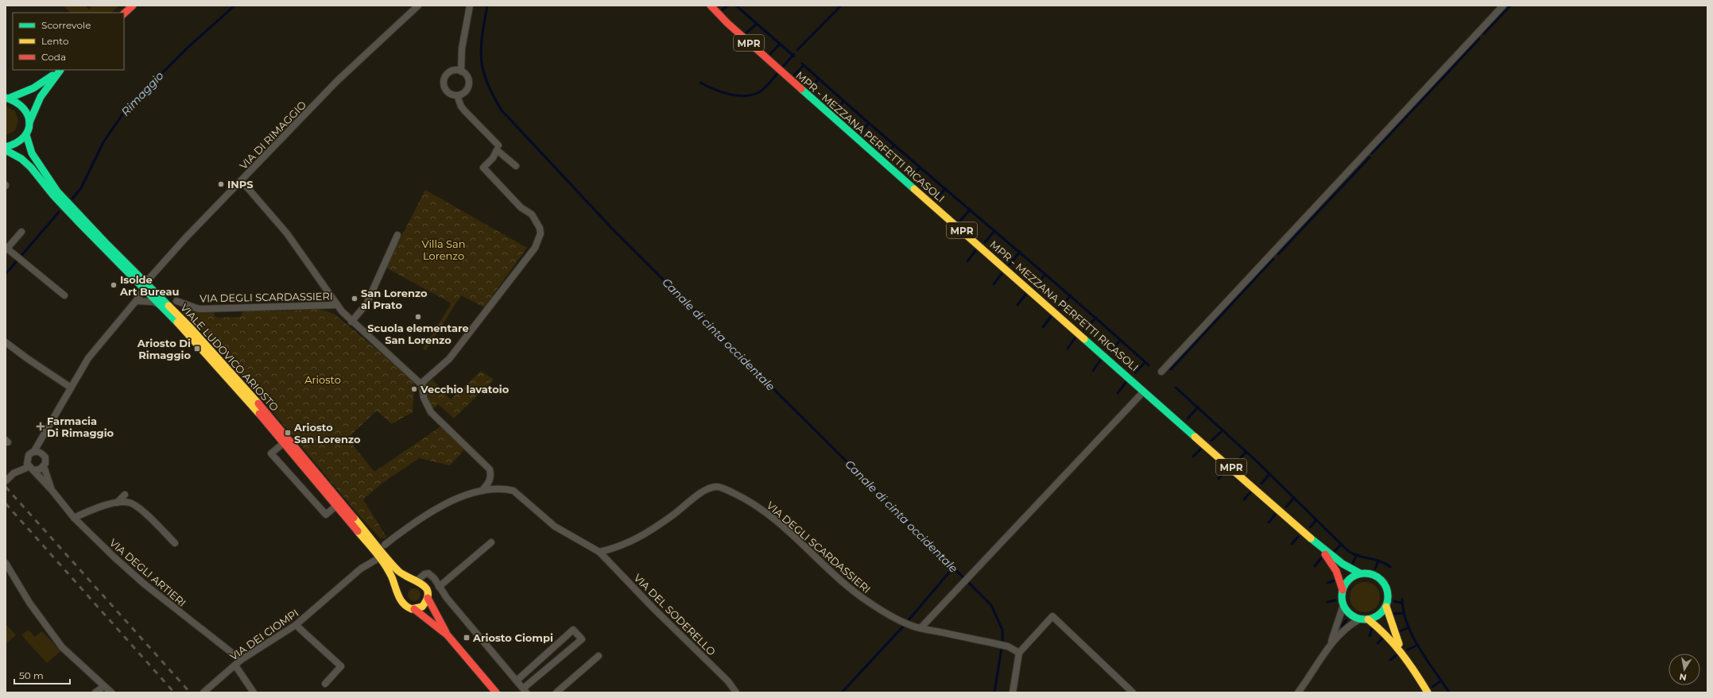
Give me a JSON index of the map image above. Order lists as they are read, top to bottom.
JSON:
{
  "streets": {
    "street": [
      "MPR",
      "VIA DI RIMAGGIO",
      "MPR - MEZZANA PERFETTI RICASOLI",
      "VIA DEGLI SCARDASSIERI",
      "VIALE LUDOVICO ARIOSTO",
      "VIA DEGLI ARTIERI",
      "VIA DEL SODERELLO",
      "VIA DEI CIOMPI"
    ]
  },
  "crossings": [
    ["VIA DI RIMAGGIO", "VIALE LUDOVICO ARIOSTO"],
    ["VIA DI RIMAGGIO", "VIA DEGLI ARTIERI"],
    ["VIA DEGLI SCARDASSIERI", "VIA DEL SODERELLO"],
    ["VIALE LUDOVICO ARIOSTO", "VIA DEI CIOMPI"],
    ["VIA DEGLI ARTIERI", "VIA DEI CIOMPI"]
  ],
  "water": ["Rimaggio", "Canale di cinta occidentale"],
  "parks": ["Villa San Lorenzo", "Ariosto"],
  "places": {
    "other": [
      "INPS",
      "Isolde Art Bureau",
      "San Lorenzo al Prato",
      "Scuola elementare San Lorenzo",
      "Vecchio lavatoio"
    ],
    "transit": ["Ariosto Di Rimaggio", "Ariosto San Lorenzo", "Ariosto Ciompi"],
    "health": ["Farmacia Di Rimaggio"]
  },
  "legend": ["Scorrevole", "Lento", "Coda"],
  "scale_bar": "50 m",
  "north": "bottom"
}
